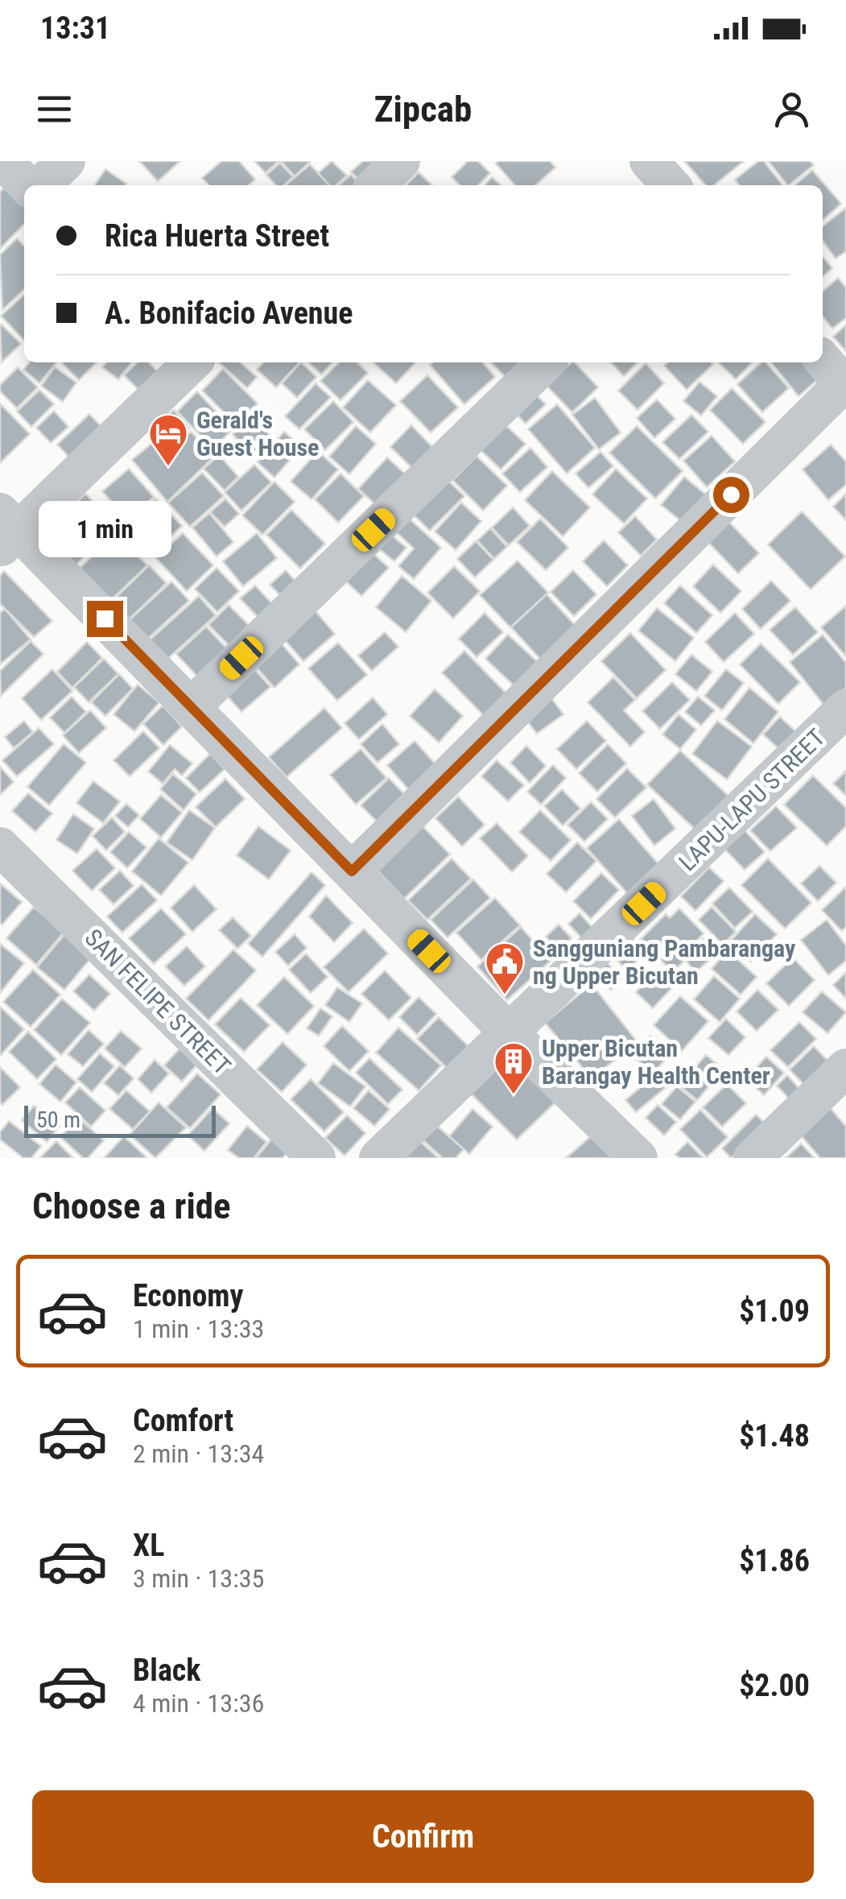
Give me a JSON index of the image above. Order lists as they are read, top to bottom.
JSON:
{
  "streets": {
    "street": ["LAPU-LAPU STREET", "SAN FELIPE STREET"]
  },
  "places": {
    "hotel": ["Gerald's Guest House"],
    "public building": ["Sangguniang Pambarangay ng Upper Bicutan"],
    "building": ["Upper Bicutan Barangay Health Center"]
  },
  "scale_bar": "50 m",
  "page": {
    "status": "13:31",
    "header": "Zipcab",
    "banner": ["Rica Huerta Street", "A. Bonifacio Avenue"],
    "bubble": "1 min",
    "scale": "50 m",
    "heading": "Choose a ride",
    "list": [
      {
        "name": "Economy",
        "note": "1 min · 13:33",
        "value": "$1.09"
      },
      {
        "name": "Comfort",
        "note": "2 min · 13:34",
        "value": "$1.48"
      },
      {
        "name": "XL",
        "note": "3 min · 13:35",
        "value": "$1.86"
      },
      {
        "name": "Black",
        "note": "4 min · 13:36",
        "value": "$2.00"
      }
    ],
    "buttons": "Confirm"
  }
}
